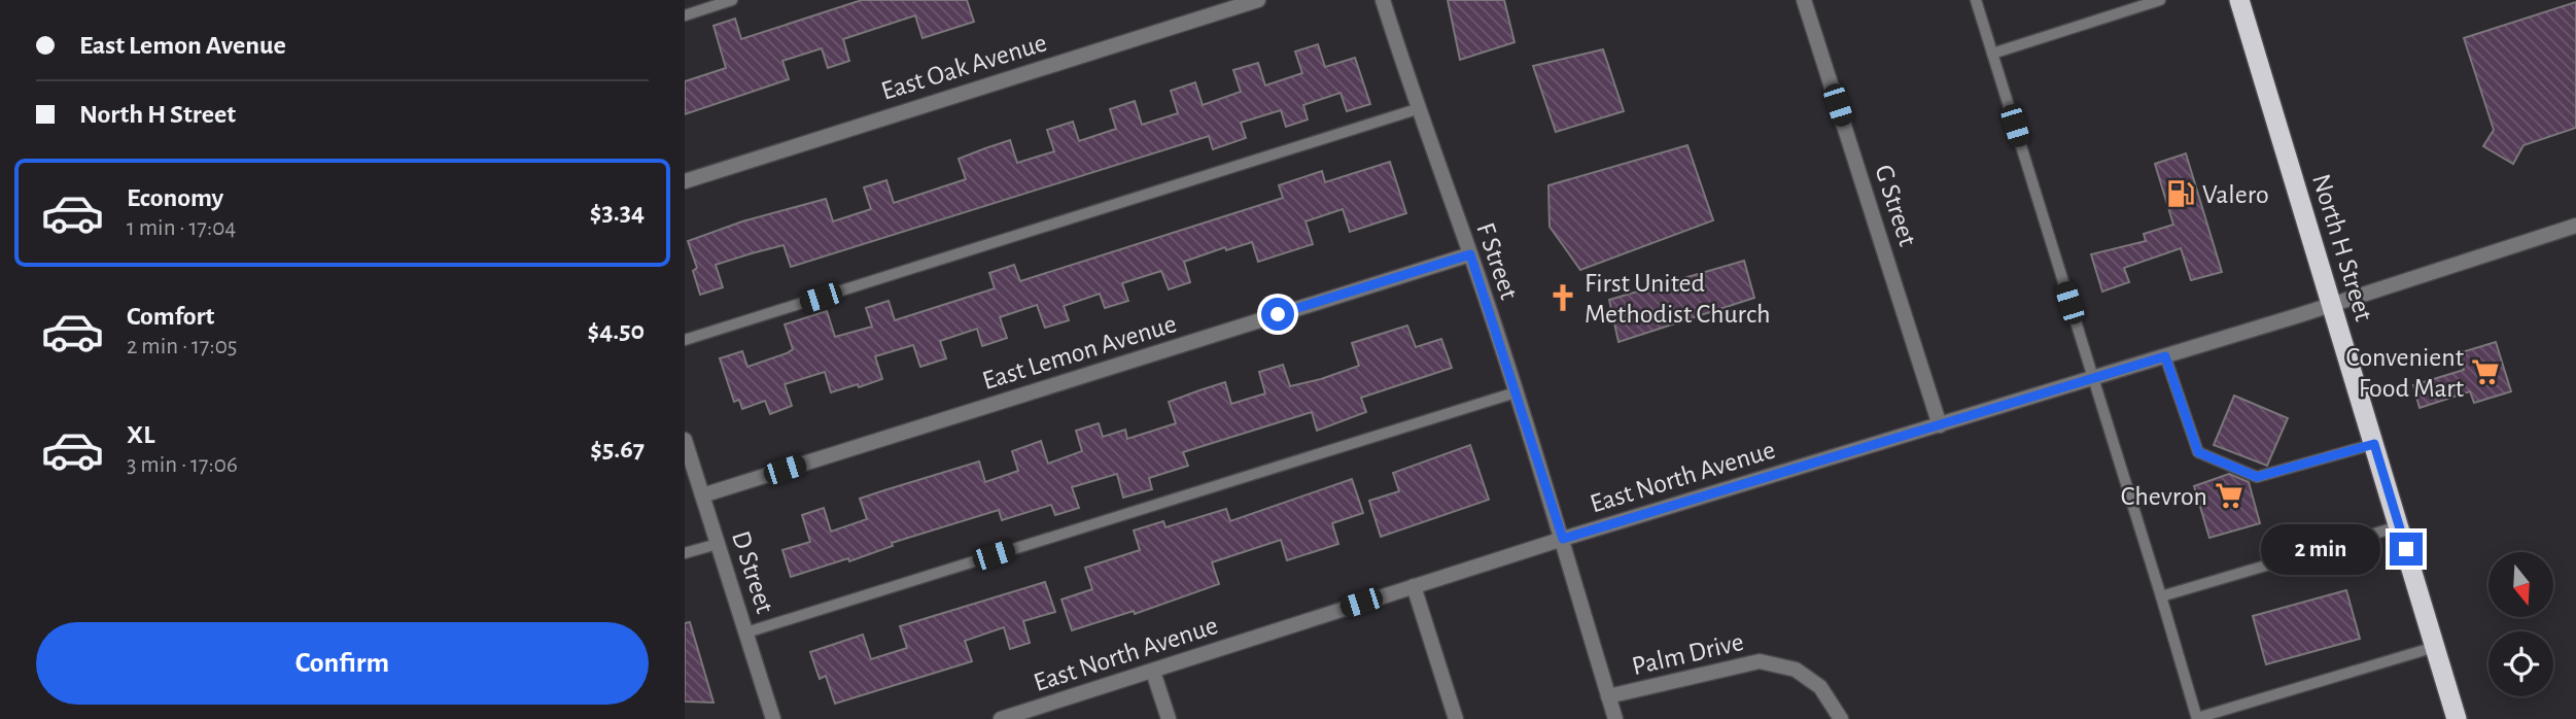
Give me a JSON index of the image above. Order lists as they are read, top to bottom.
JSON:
{
  "streets": {
    "highway": ["North H Street"],
    "street": [
      "East Oak Avenue",
      "G Street",
      "F Street",
      "East Lemon Avenue",
      "East North Avenue",
      "D Street",
      "Palm Drive"
    ]
  },
  "crossings": [
    ["G Street", "East North Avenue"],
    ["North H Street", "East North Avenue"],
    ["F Street", "East Lemon Avenue"],
    ["F Street", "East North Avenue"],
    ["F Street", "Palm Drive"],
    ["East Lemon Avenue", "D Street"],
    ["East North Avenue", "Palm Drive"]
  ],
  "places": {
    "fuel station": ["Valero"],
    "church": ["First United Methodist Church"],
    "supermarket": ["Convenient Food Mart", "Chevron"]
  },
  "north": "bottom",
  "page": {
    "banner": ["East Lemon Avenue", "North H Street"],
    "list": [
      {
        "name": "Economy",
        "note": "1 min · 17:04",
        "value": "$3.34"
      },
      {
        "name": "Comfort",
        "note": "2 min · 17:05",
        "value": "$4.50"
      },
      {
        "name": "XL",
        "note": "3 min · 17:06",
        "value": "$5.67"
      }
    ],
    "bubble": "2 min",
    "buttons": "Confirm"
  }
}
